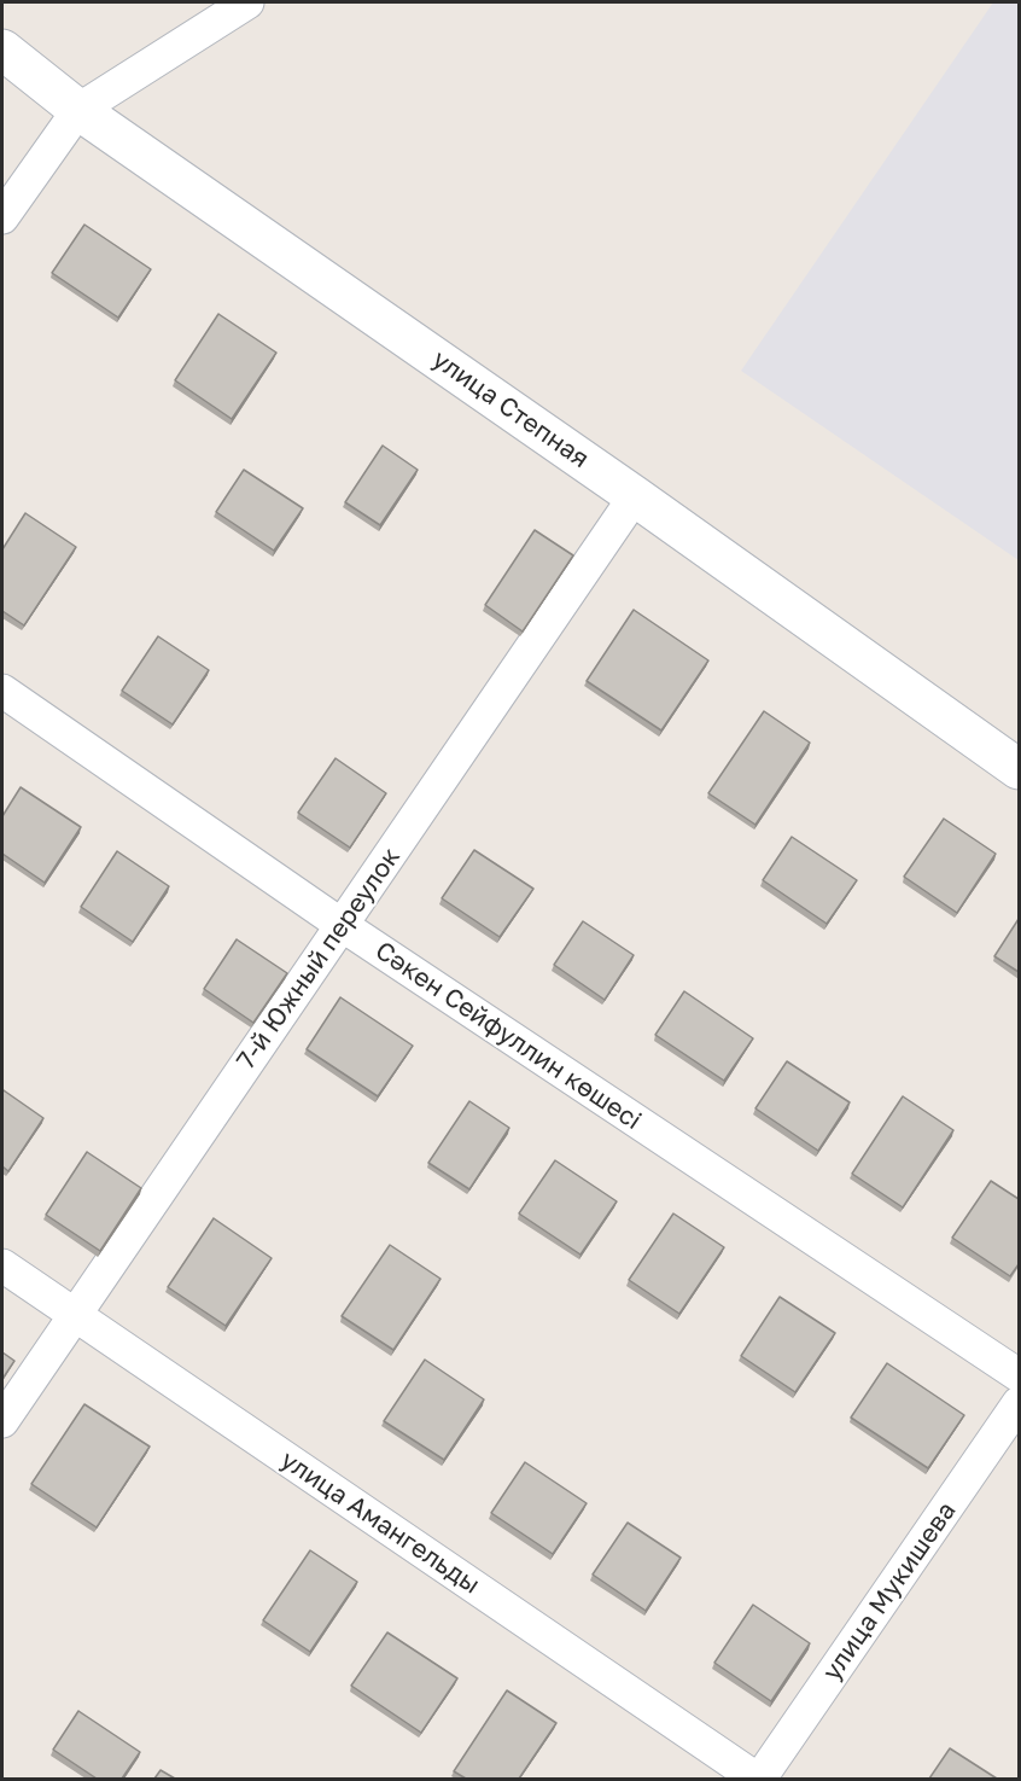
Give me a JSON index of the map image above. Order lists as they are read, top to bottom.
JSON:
{
  "streets": {
    "street": [
      "улица Степная",
      "7-й Южный переулок",
      "Сәкен Сейфуллин көшесі",
      "улица Амангельды",
      "улица Мукишева"
    ]
  },
  "crossings": [
    ["улица Степная", "7-й Южный переулок"],
    ["7-й Южный переулок", "Сәкен Сейфуллин көшесі"],
    ["7-й Южный переулок", "улица Амангельды"],
    ["улица Амангельды", "улица Мукишева"]
  ]
}
